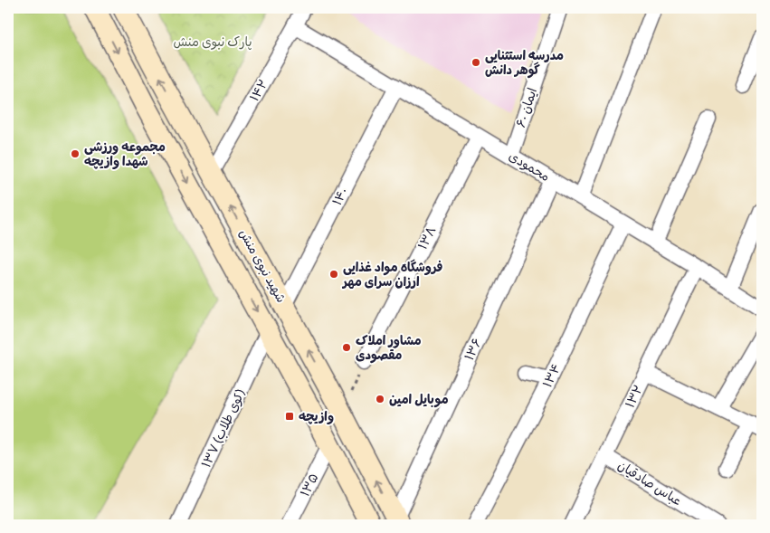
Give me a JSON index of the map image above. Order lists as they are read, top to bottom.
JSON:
{
  "streets": {
    "main road": ["شهید نبوی منش"],
    "street": [
      "۱۴۲",
      "ایمان ۶۰",
      "محمودی",
      "۱۴۰",
      "۱۳۸",
      "۱۳۶",
      "۱۳۴",
      "۱۳۲",
      "۱۳۷ (کوی طلاب)",
      "عباس صادقیان",
      "۱۳۵"
    ]
  },
  "crossings": [
    ["۱۴۲", "محمودی"],
    ["۱۴۲", "شهید نبوی منش"],
    ["ایمان ۶۰", "محمودی"],
    ["محمودی", "۱۴۰"],
    ["محمودی", "۱۳۸"],
    ["محمودی", "۱۳۶"],
    ["محمودی", "۱۳۴"],
    ["محمودی", "۱۳۲"],
    ["۱۴۰", "شهید نبوی منش"],
    ["شهید نبوی منش", "۱۳۶"],
    ["شهید نبوی منش", "۱۳۷ (کوی طلاب)"],
    ["شهید نبوی منش", "۱۳۵"],
    ["۱۳۲", "عباس صادقیان"]
  ],
  "parks": ["پارک نبوی منش"],
  "places": {
    "other": [
      "مدرسه استثنایی گوهر دانش",
      "مجموعه ورزشی شهدا وازیچه",
      "فروشگاه مواد غذایی ارزان سرای مهر",
      "مشاور املاک مقصودی",
      "موبایل امین"
    ],
    "transit": ["وازیچه"]
  }
}
